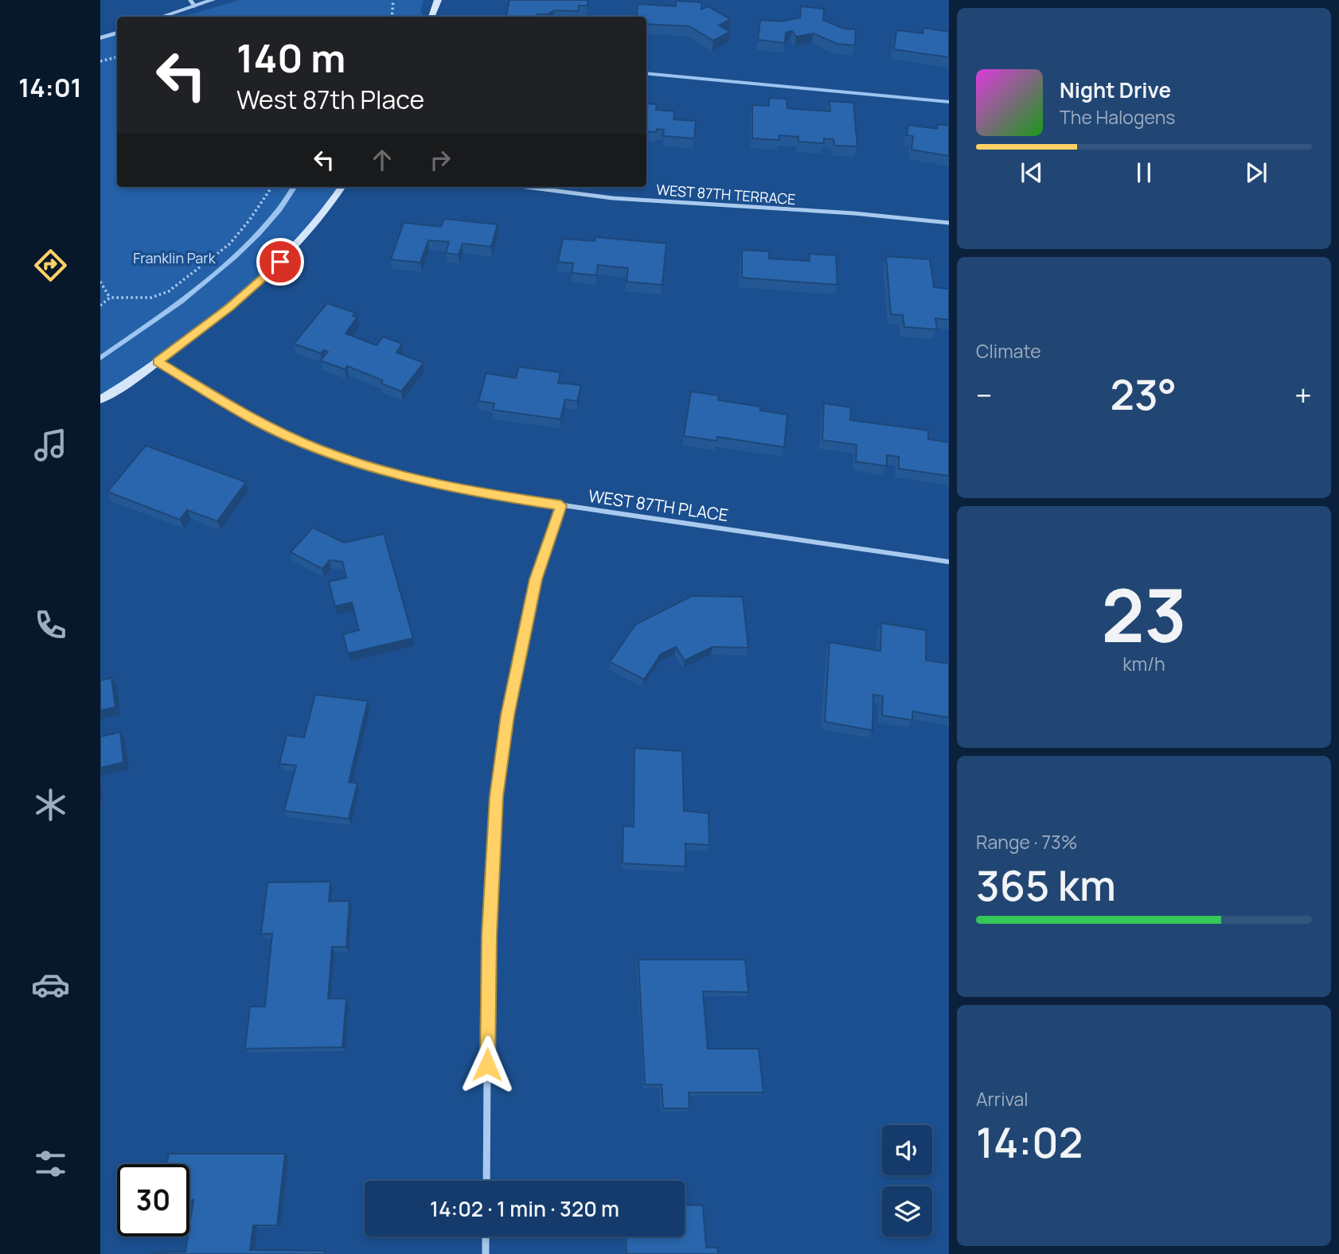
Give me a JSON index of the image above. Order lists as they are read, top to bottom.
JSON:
{
  "streets": {
    "street": ["WEST 87TH TERRACE", "WEST 87TH PLACE"]
  },
  "parks": ["Franklin Park"],
  "page": {
    "tabs": "14:01",
    "turn": ["140 m", "West 87th Place"],
    "song": ["Night Drive", "The Halogens"],
    "tile": [
      "Climate",
      ["23", "km/h"],
      ["Range · 73%", "365 km"],
      ["Arrival", "14:02"]
    ],
    "heat": ["−", "23°", "+"],
    "limit": "30",
    "trip": "14:02 · 1 min · 320 m"
  }
}
